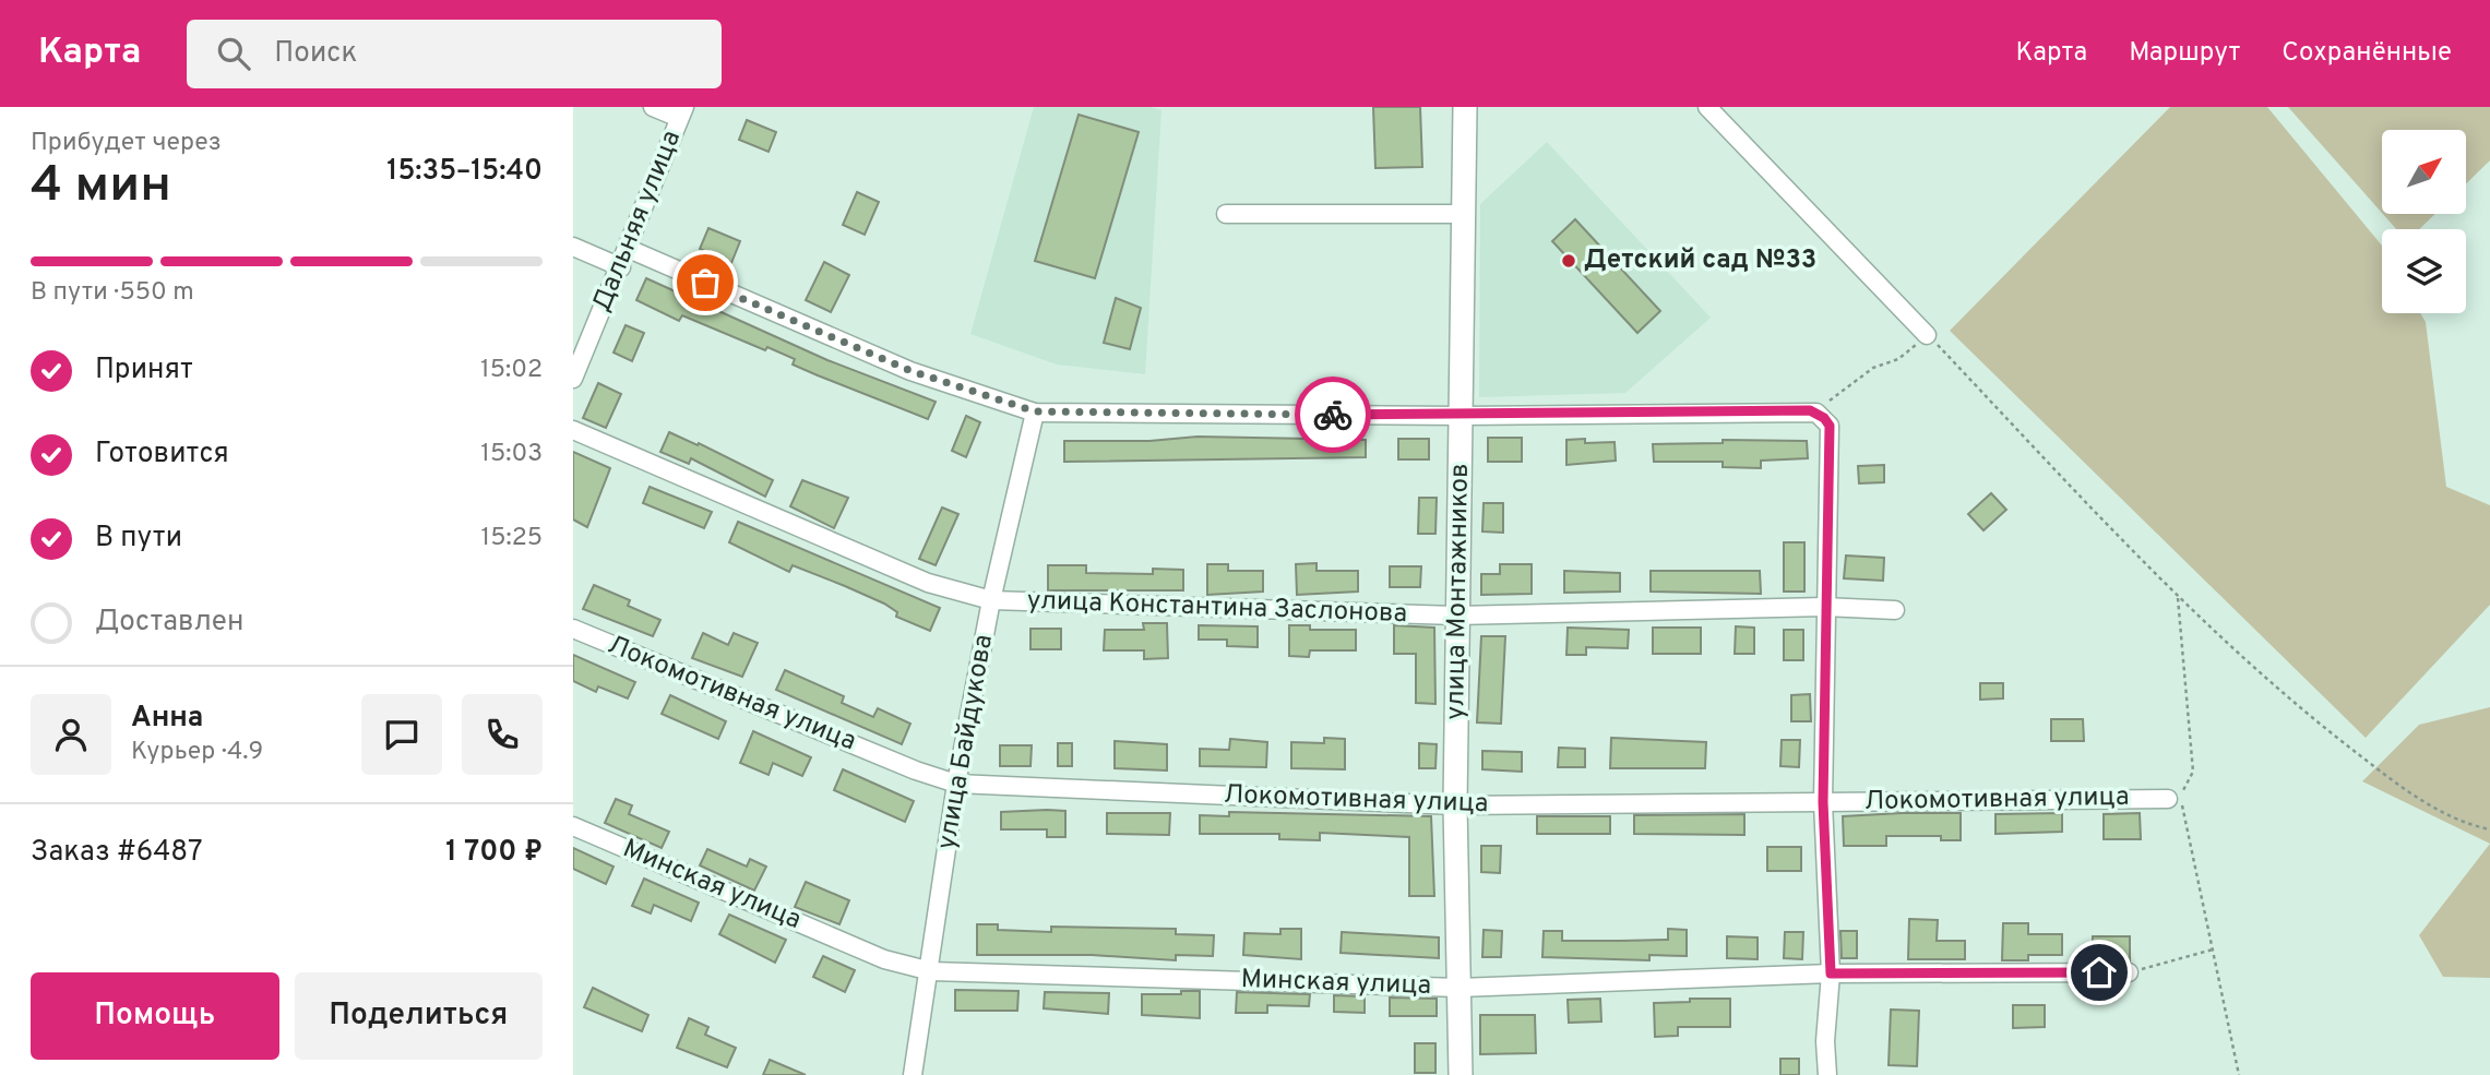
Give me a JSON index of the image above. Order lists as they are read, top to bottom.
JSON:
{
  "streets": {
    "street": [
      "Дальняя улица",
      "улица Монтажников",
      "улица Константина Заслонова",
      "Локомотивная улица",
      "улица Байдукова",
      "Минская улица"
    ]
  },
  "crossings": [
    ["улица Монтажников", "улица Константина Заслонова"],
    ["улица Монтажников", "Локомотивная улица"],
    ["улица Монтажников", "Минская улица"],
    ["улица Константина Заслонова", "улица Байдукова"],
    ["Локомотивная улица", "улица Байдукова"],
    ["улица Байдукова", "Минская улица"]
  ],
  "places": ["Детский сад №33"],
  "north": "top right",
  "page": {
    "header": "Карта",
    "search": "Поиск",
    "nav": ["Карта", "Маршрут", "Сохранённые"],
    "heading": ["4 мин", "Прибудет через", "15:35–15:40"],
    "panel": [
      "Анна",
      "Курьер · 4.9",
      "Заказ #6487",
      "1 700 ₽"
    ],
    "bar": "В пути · 550 m",
    "list": [
      ["Принят", "15:02"],
      ["Готовится", "15:03"],
      ["В пути", "15:25"],
      "Доставлен"
    ],
    "buttons": ["Помощь", "Поделиться"]
  }
}
